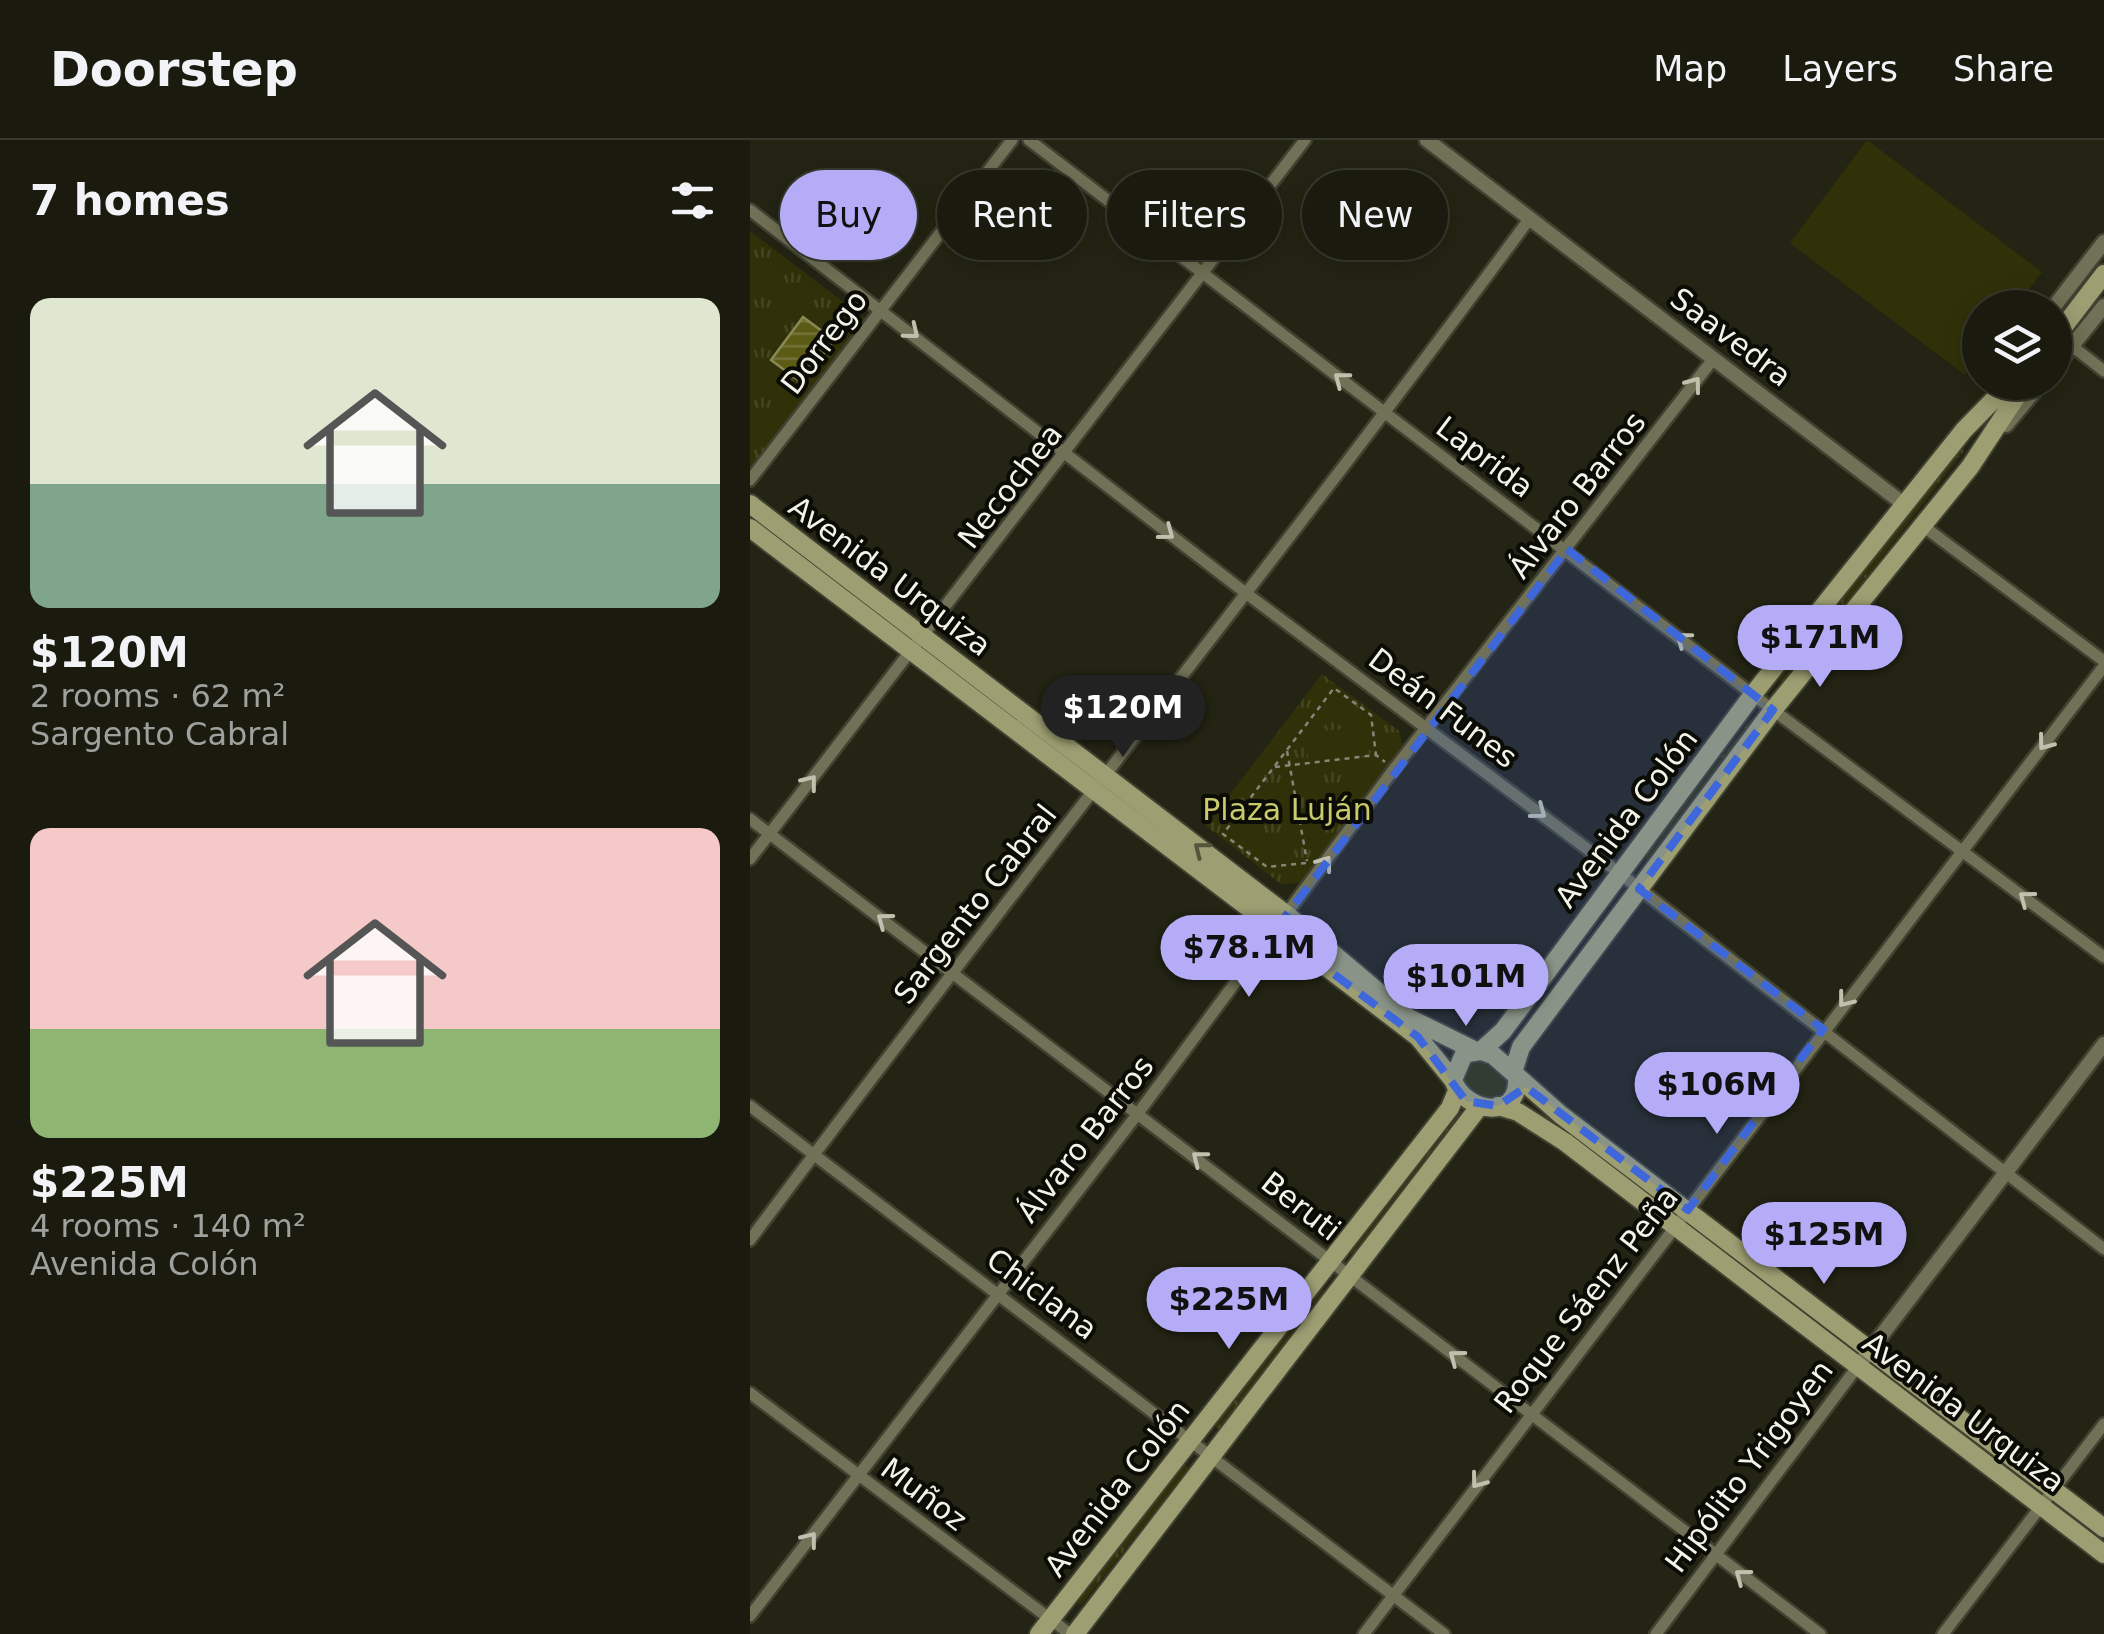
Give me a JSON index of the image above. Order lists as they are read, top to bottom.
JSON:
{
  "streets": {
    "main road": ["Avenida Urquiza", "Avenida Colón"],
    "street": [
      "Saavedra",
      "Dorrego",
      "Laprida",
      "Necochea",
      "Álvaro Barros",
      "Deán Funes",
      "Sargento Cabral",
      "Beruti",
      "Chiclana",
      "Roque Sáenz Peña",
      "Hipólito Yrigoyen",
      "Muñoz"
    ]
  },
  "crossings": [
    ["Saavedra", "Álvaro Barros"],
    ["Saavedra", "Avenida Colón"],
    ["Saavedra", "Sargento Cabral"],
    ["Dorrego", "Deán Funes"],
    ["Laprida", "Necochea"],
    ["Laprida", "Álvaro Barros"],
    ["Laprida", "Avenida Colón"],
    ["Laprida", "Sargento Cabral"],
    ["Laprida", "Roque Sáenz Peña"],
    ["Necochea", "Avenida Urquiza"],
    ["Necochea", "Deán Funes"],
    ["Necochea", "Beruti"],
    ["Álvaro Barros", "Avenida Urquiza"],
    ["Álvaro Barros", "Deán Funes"],
    ["Álvaro Barros", "Beruti"],
    ["Álvaro Barros", "Chiclana"],
    ["Álvaro Barros", "Muñoz"],
    ["Avenida Urquiza", "Avenida Colón"],
    ["Avenida Urquiza", "Sargento Cabral"],
    ["Avenida Urquiza", "Roque Sáenz Peña"],
    ["Avenida Urquiza", "Hipólito Yrigoyen"],
    ["Deán Funes", "Avenida Colón"],
    ["Deán Funes", "Sargento Cabral"],
    ["Deán Funes", "Roque Sáenz Peña"],
    ["Deán Funes", "Hipólito Yrigoyen"],
    ["Avenida Colón", "Beruti"],
    ["Avenida Colón", "Chiclana"],
    ["Avenida Colón", "Muñoz"],
    ["Sargento Cabral", "Beruti"],
    ["Sargento Cabral", "Chiclana"],
    ["Beruti", "Roque Sáenz Peña"],
    ["Beruti", "Hipólito Yrigoyen"],
    ["Chiclana", "Roque Sáenz Peña"]
  ],
  "one_way": [
    "Laprida",
    "Álvaro Barros",
    "Deán Funes",
    "Beruti",
    "Roque Sáenz Peña"
  ],
  "parks": ["Plaza Luján"],
  "page": {
    "header": "Doorstep",
    "nav": ["Map", "Layers", "Share"],
    "heading": "7 homes",
    "chip": [
      "Buy",
      "Rent",
      "Filters",
      "New"
    ],
    "list": [
      {
        "name": "$120M",
        "note": "2 rooms · 62 m² · Sargento Cabral"
      },
      {
        "name": "$225M",
        "note": "4 rooms · 140 m² · Avenida Colón"
      }
    ],
    "price": [
      "$171M",
      "$120M",
      "$78.1M",
      "$101M",
      "$106M",
      "$125M",
      "$225M"
    ]
  }
}
